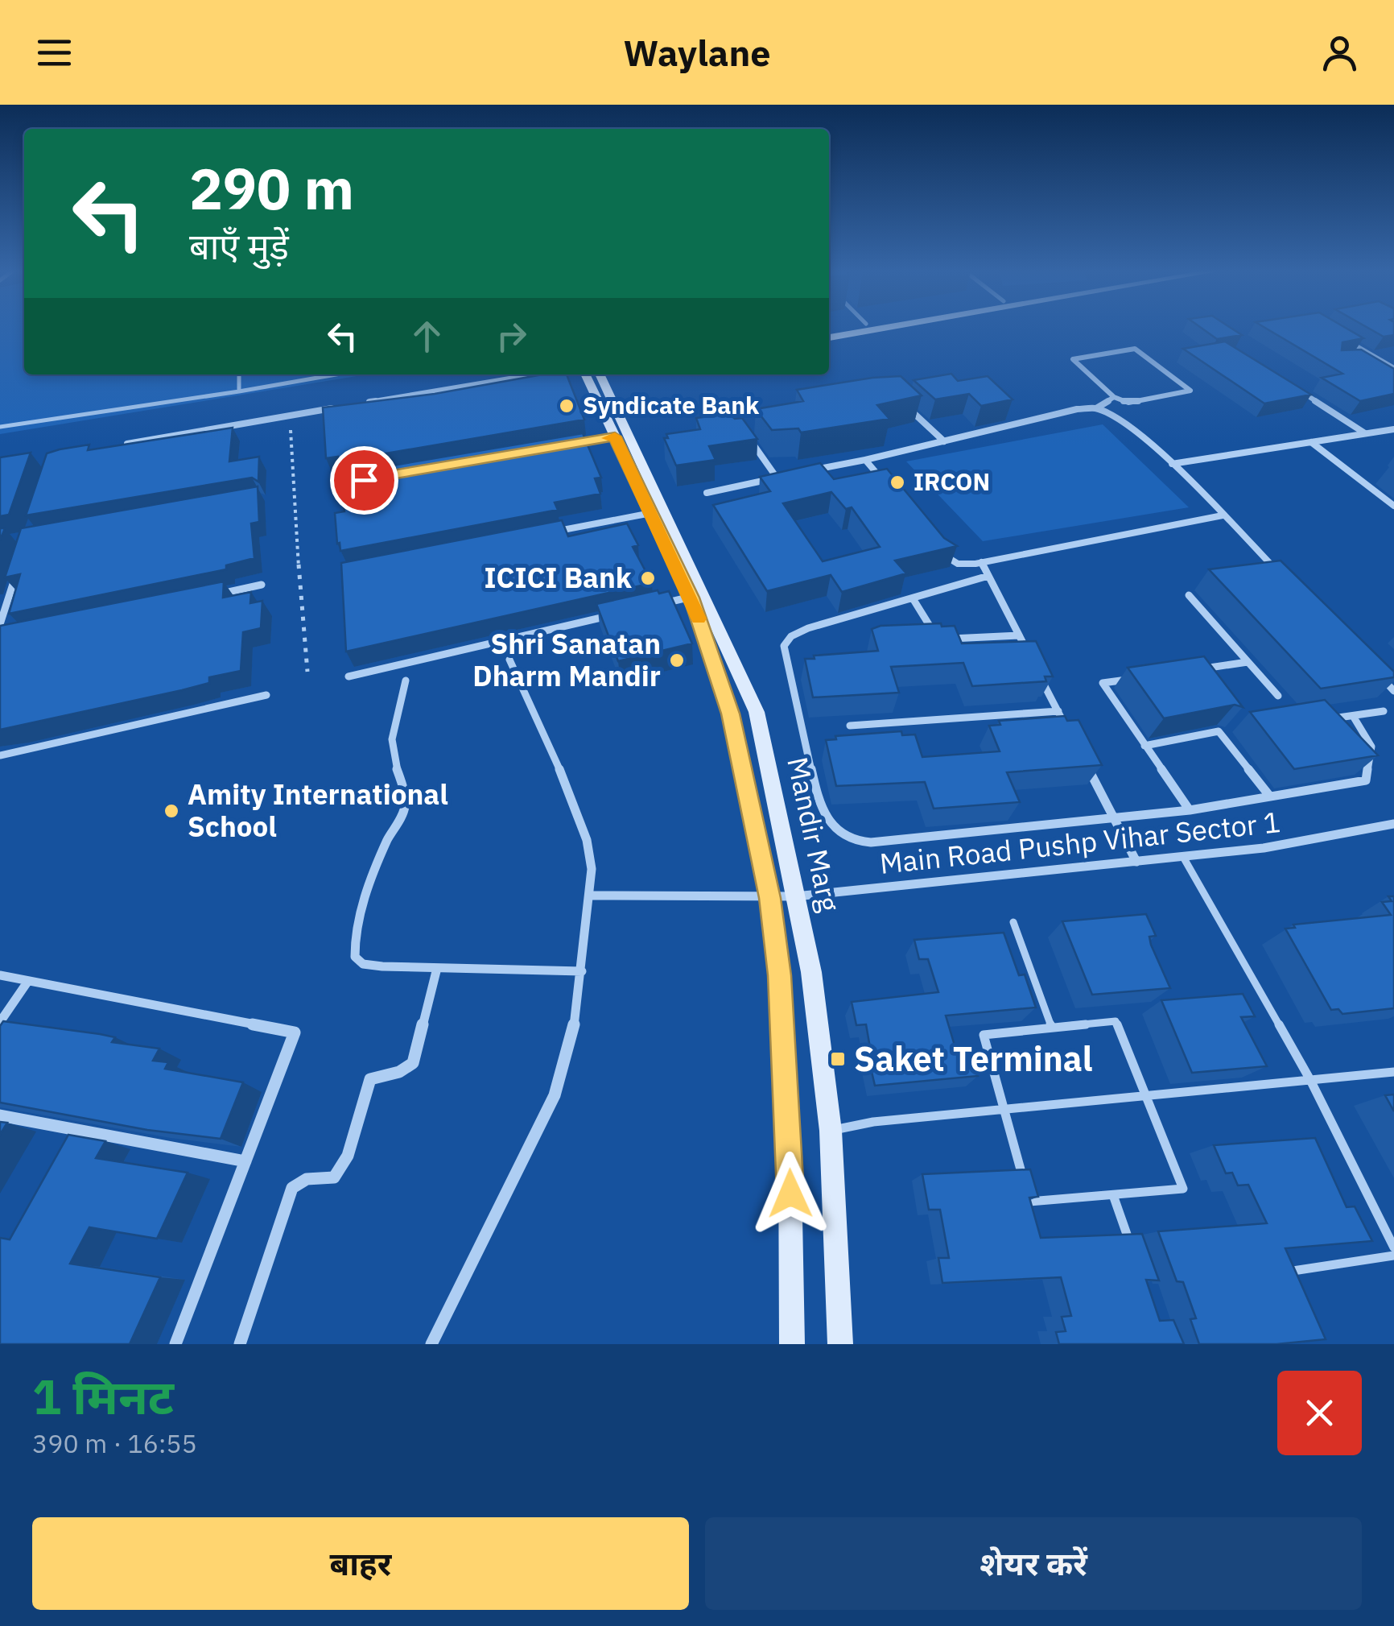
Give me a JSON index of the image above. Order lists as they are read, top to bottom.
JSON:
{
  "streets": {
    "main road": ["Mandir Marg"],
    "street": ["Main Road Pushp Vihar Sector 1"]
  },
  "crossings": [
    ["Mandir Marg", "Main Road Pushp Vihar Sector 1"]
  ],
  "places": {
    "other": [
      "Syndicate Bank",
      "IRCON",
      "ICICI Bank",
      "Shri Sanatan Dharm Mandir",
      "Amity International School"
    ],
    "transit": ["Saket Terminal"]
  },
  "page": {
    "header": "Waylane",
    "turn": ["290 m", "बाएँ मुड़ें"],
    "heading": ["1 मिनट", "390 m · 16:55"],
    "buttons": ["बाहर", "शेयर करें"]
  }
}
